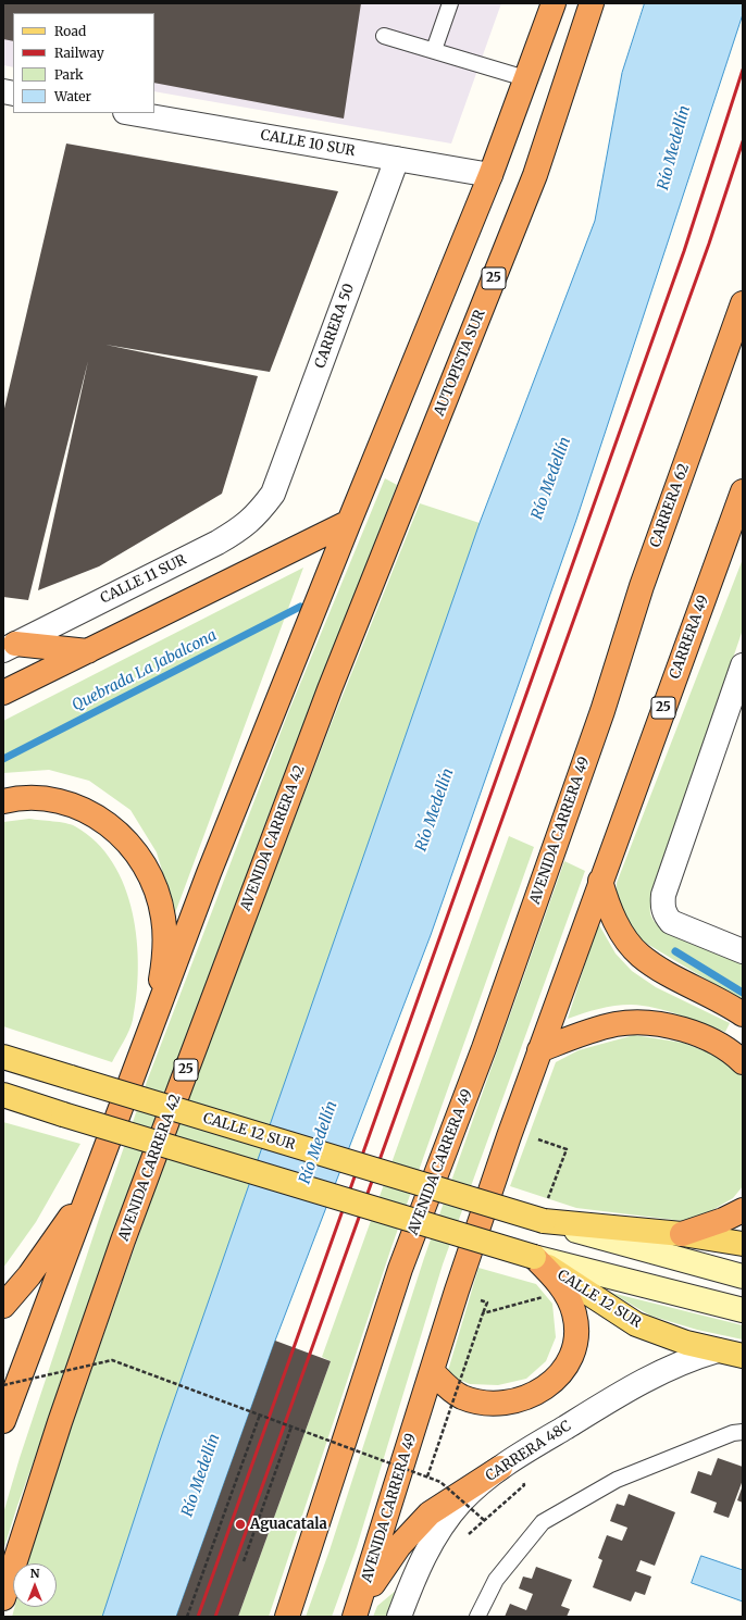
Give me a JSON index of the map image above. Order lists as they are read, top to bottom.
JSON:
{
  "streets": {
    "highway": [
      "25",
      "AUTOPISTA SUR",
      "CARRERA 62",
      "CARRERA 49",
      "AVENIDA CARRERA 49",
      "AVENIDA CARRERA 42"
    ],
    "main road": ["CALLE 12 SUR"],
    "street": [
      "CALLE 10 SUR",
      "CARRERA 50",
      "CALLE 11 SUR",
      "CARRERA 48C"
    ]
  },
  "crossings": [
    ["CALLE 10 SUR", "CARRERA 50"],
    ["CARRERA 50", "CALLE 11 SUR"],
    ["AUTOPISTA SUR", "AVENIDA CARRERA 42"],
    ["CARRERA 62", "AVENIDA CARRERA 49"],
    ["CARRERA 49", "AVENIDA CARRERA 49"],
    ["CALLE 12 SUR", "CARRERA 48C"]
  ],
  "water": ["Río Medellín", "Quebrada La Jabalcona"],
  "places": ["Aguacatala"],
  "legend": [
    "Road",
    "Railway",
    "Park",
    "Water"
  ],
  "north": "top"
}
